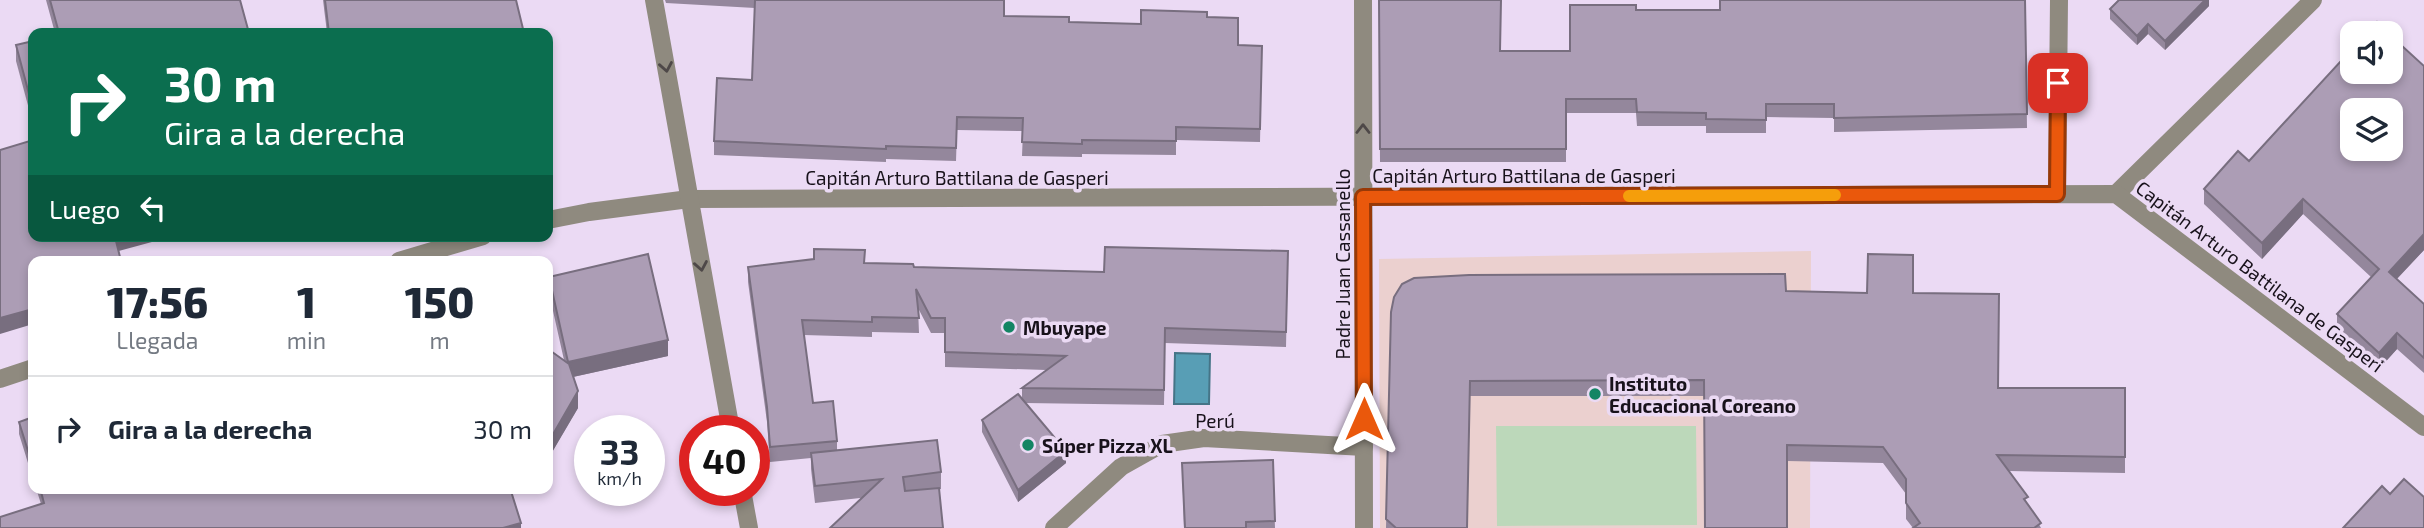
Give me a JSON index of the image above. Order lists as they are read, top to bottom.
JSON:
{
  "streets": {
    "street": ["Capitán Arturo Battilana de Gasperi", "Padre Juan Cassanello", "Perú"]
  },
  "crossings": [
    ["Capitán Arturo Battilana de Gasperi", "Padre Juan Cassanello"],
    ["Padre Juan Cassanello", "Perú"]
  ],
  "one_way": ["Padre Juan Cassanello"],
  "places": ["Mbuyape", "Instituto Educacional Coreano", "Súper Pizza XL"],
  "page": {
    "turn": ["30 m", "Gira a la derecha"],
    "then": "Luego",
    "eta": [
      "17:56",
      "Llegada",
      "1",
      "min",
      "150",
      "m"
    ],
    "list": [
      {
        "name": "Gira a la derecha",
        "value": "30 m"
      }
    ],
    "speed": "33 km/h",
    "limit": "40"
  }
}
